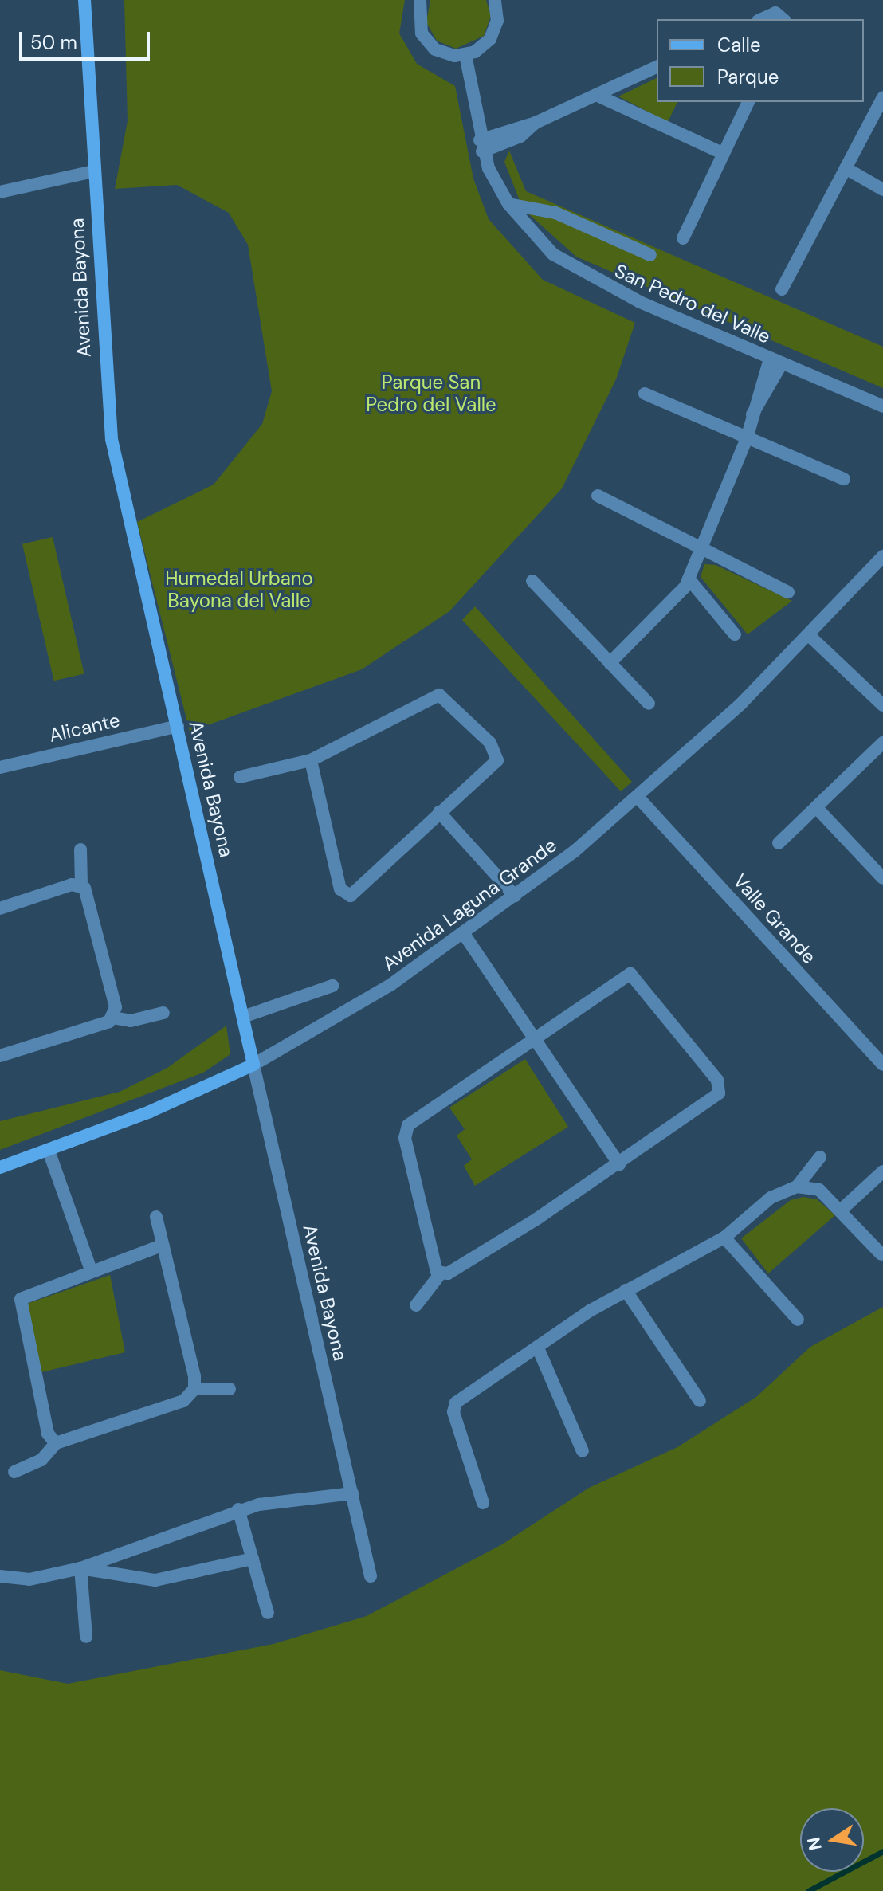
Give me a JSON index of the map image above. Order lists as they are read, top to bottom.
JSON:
{
  "streets": {
    "main road": ["Avenida Bayona", "Avenida Laguna Grande"],
    "street": ["San Pedro del Valle", "Alicante", "Valle Grande"]
  },
  "crossings": [
    ["Avenida Bayona", "Alicante"],
    ["Avenida Bayona", "Avenida Laguna Grande"],
    ["Avenida Laguna Grande", "Valle Grande"]
  ],
  "parks": ["Parque San Pedro del Valle", "Humedal Urbano Bayona del Valle"],
  "legend": ["Calle", "Parque"],
  "scale_bar": "50 m",
  "north": "left"
}
